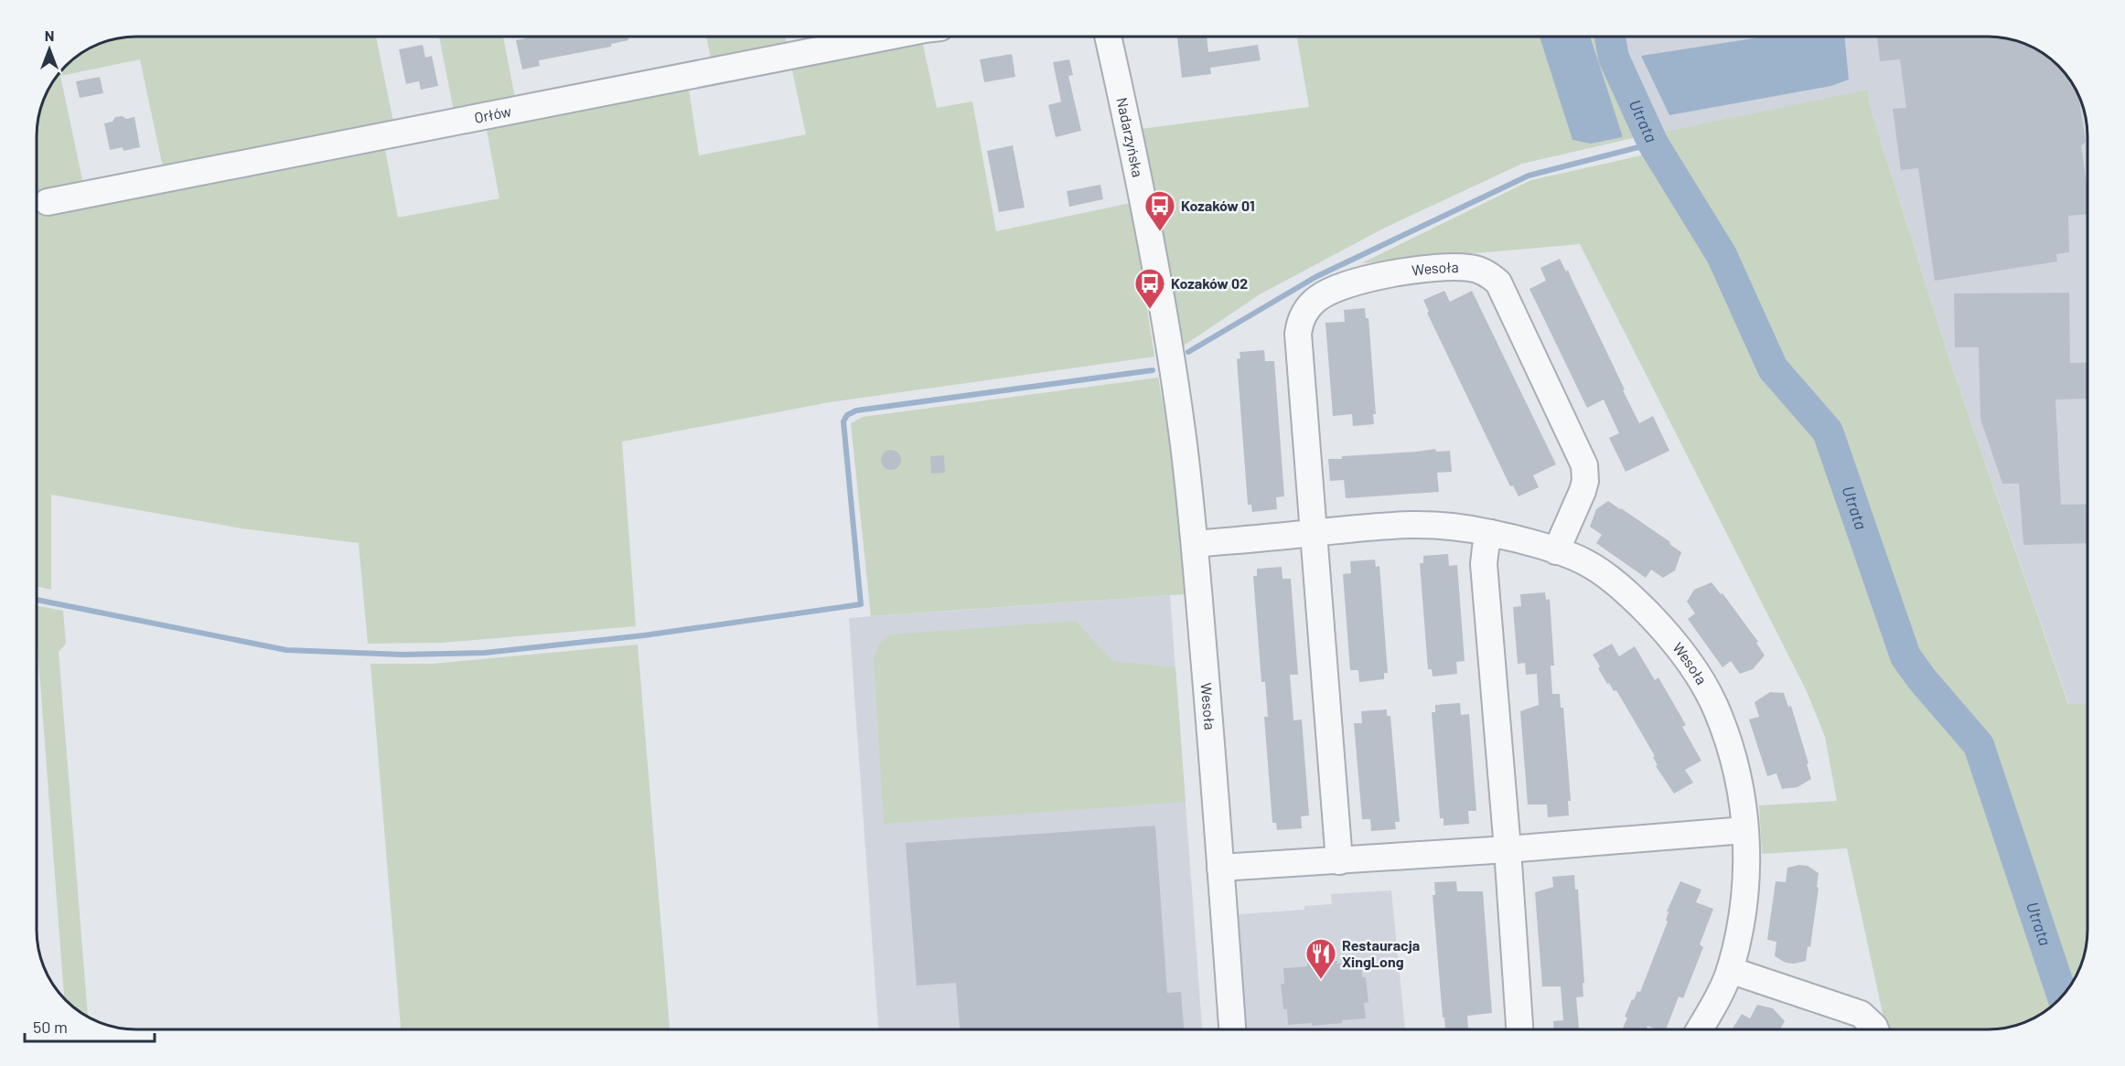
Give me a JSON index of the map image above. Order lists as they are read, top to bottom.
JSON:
{
  "streets": {
    "street": ["Orłów", "Nadarzyńska", "Wesoła"]
  },
  "crossings": [
    ["Nadarzyńska", "Wesoła"]
  ],
  "water": ["Utrata"],
  "places": {
    "bus stop": ["Kozaków 01", "Kozaków 02"],
    "restaurant": ["Restauracja XingLong"]
  },
  "scale_bar": "50 m",
  "north": "top"
}
